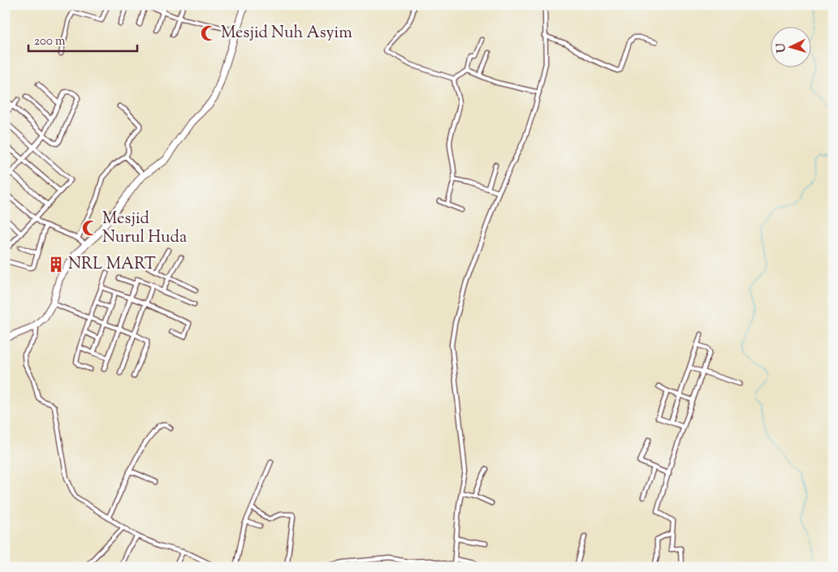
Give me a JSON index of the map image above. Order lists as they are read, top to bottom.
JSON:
{
  "places": {
    "mosque": ["Mesjid Nuh Asyim", "Mesjid Nurul Huda"],
    "building": ["NRL MART"]
  },
  "scale_bar": "200 m",
  "north": "left"
}
